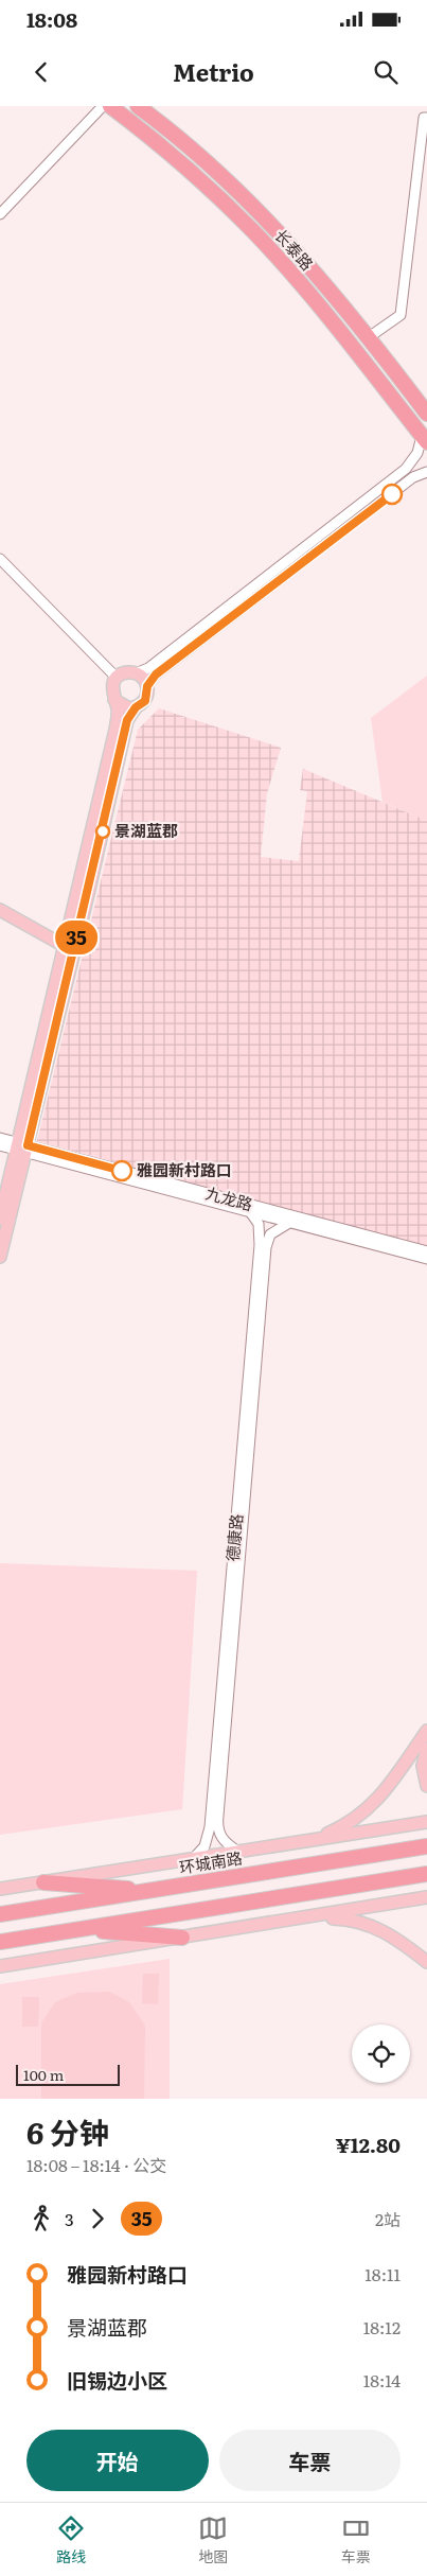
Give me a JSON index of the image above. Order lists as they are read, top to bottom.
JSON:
{
  "streets": {
    "highway": ["长泰路", "环城南路"],
    "street": ["九龙路", "德康路"]
  },
  "crossings": [
    ["九龙路", "德康路"]
  ],
  "places": ["景湖蓝郡", "雅园新村路口"],
  "lines": ["bus line 35"],
  "scale_bar": "100 m",
  "page": {
    "status": "18:08",
    "header": "Metrio",
    "on_map": "35",
    "scale": "100 m",
    "heading": ["6 分钟", "18:08 – 18:14 · 公交", "¥12.80"],
    "legs": ["3", "35", "2站"],
    "list": [
      {
        "name": "雅园新村路口",
        "value": "18:11"
      },
      {
        "name": "景湖蓝郡",
        "value": "18:12"
      },
      {
        "name": "旧锡边小区",
        "value": "18:14"
      }
    ],
    "buttons": ["开始", "车票"],
    "tabs": ["路线", "地图", "车票"]
  }
}
